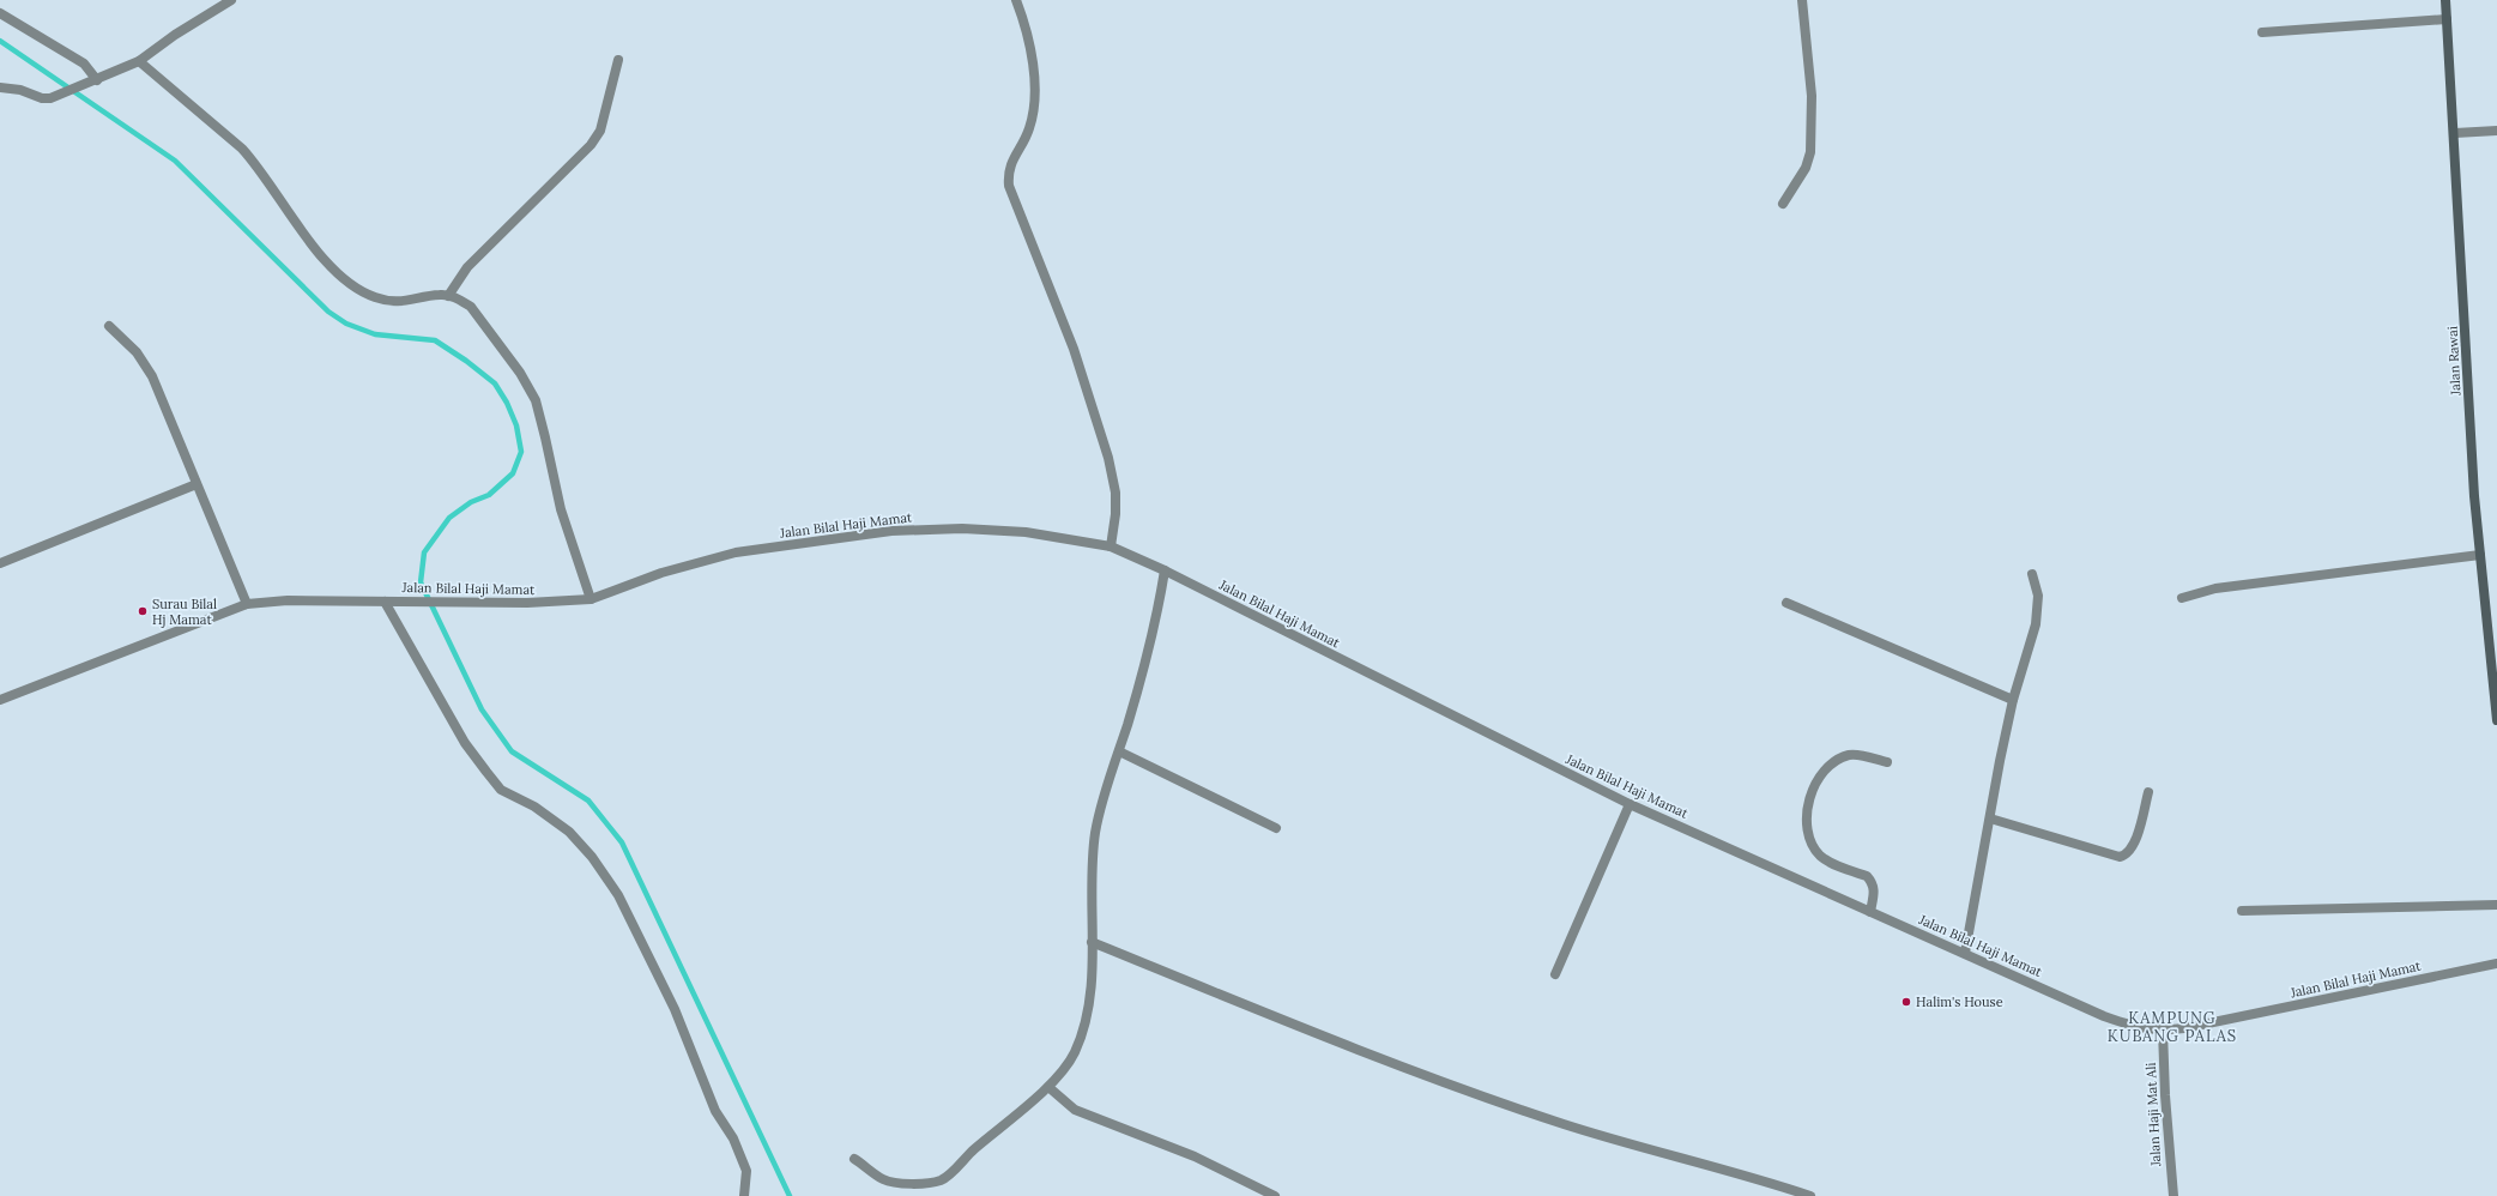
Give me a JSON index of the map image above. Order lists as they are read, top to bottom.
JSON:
{
  "streets": {
    "main road": ["Jalan Rawai"],
    "street": ["Jalan Bilal Haji Mamat", "Jalan Haji Mat Ali"]
  },
  "crossings": [
    ["Jalan Bilal Haji Mamat", "Jalan Haji Mat Ali"]
  ],
  "districts": ["KAMPUNG KUBANG PALAS"],
  "places": ["Surau Bilal Hj Mamat", "Halim's House"]
}
